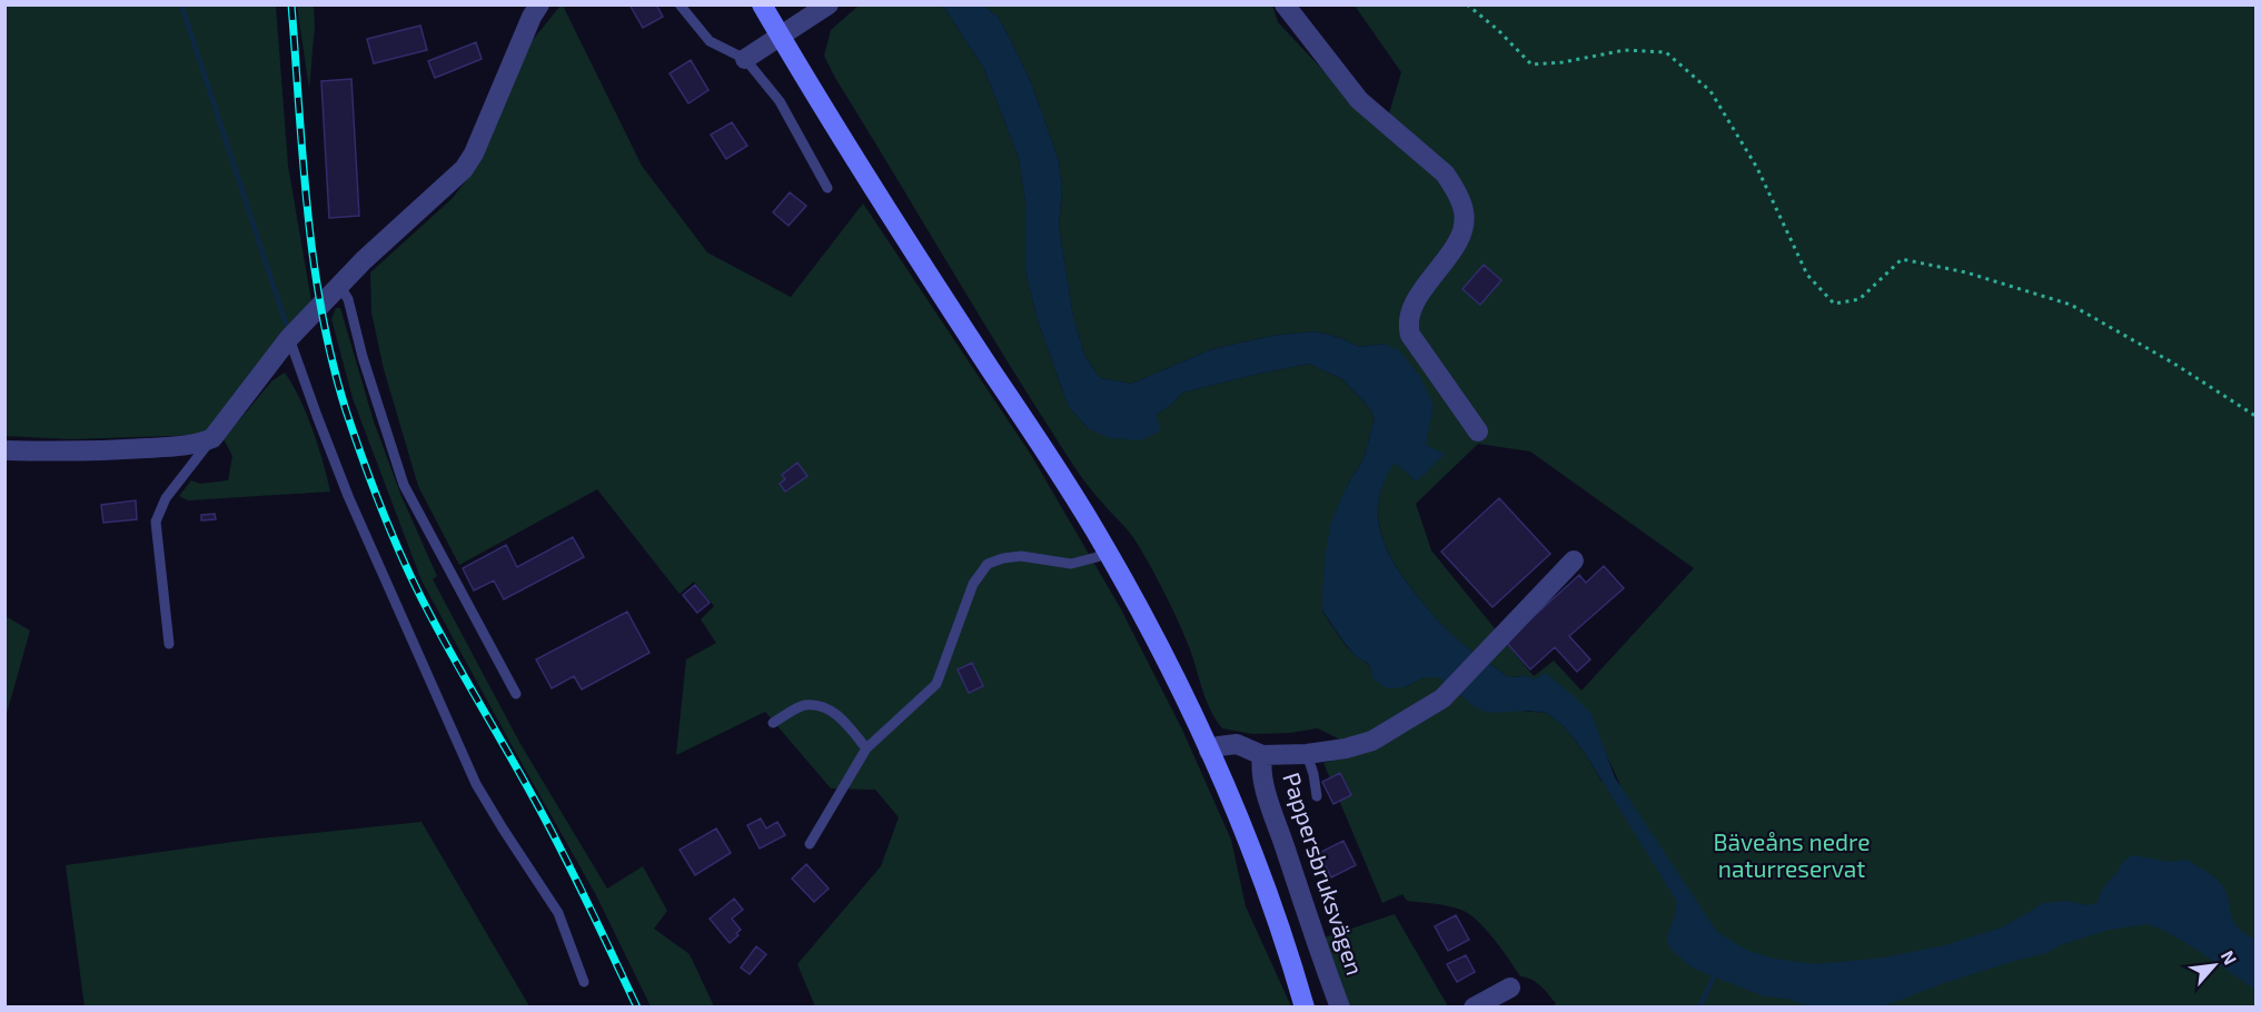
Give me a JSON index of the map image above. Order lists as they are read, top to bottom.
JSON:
{
  "streets": {
    "street": ["Pappersbruksvägen"]
  },
  "parks": ["Bäveåns nedre naturreservat"],
  "north": "top right"
}
